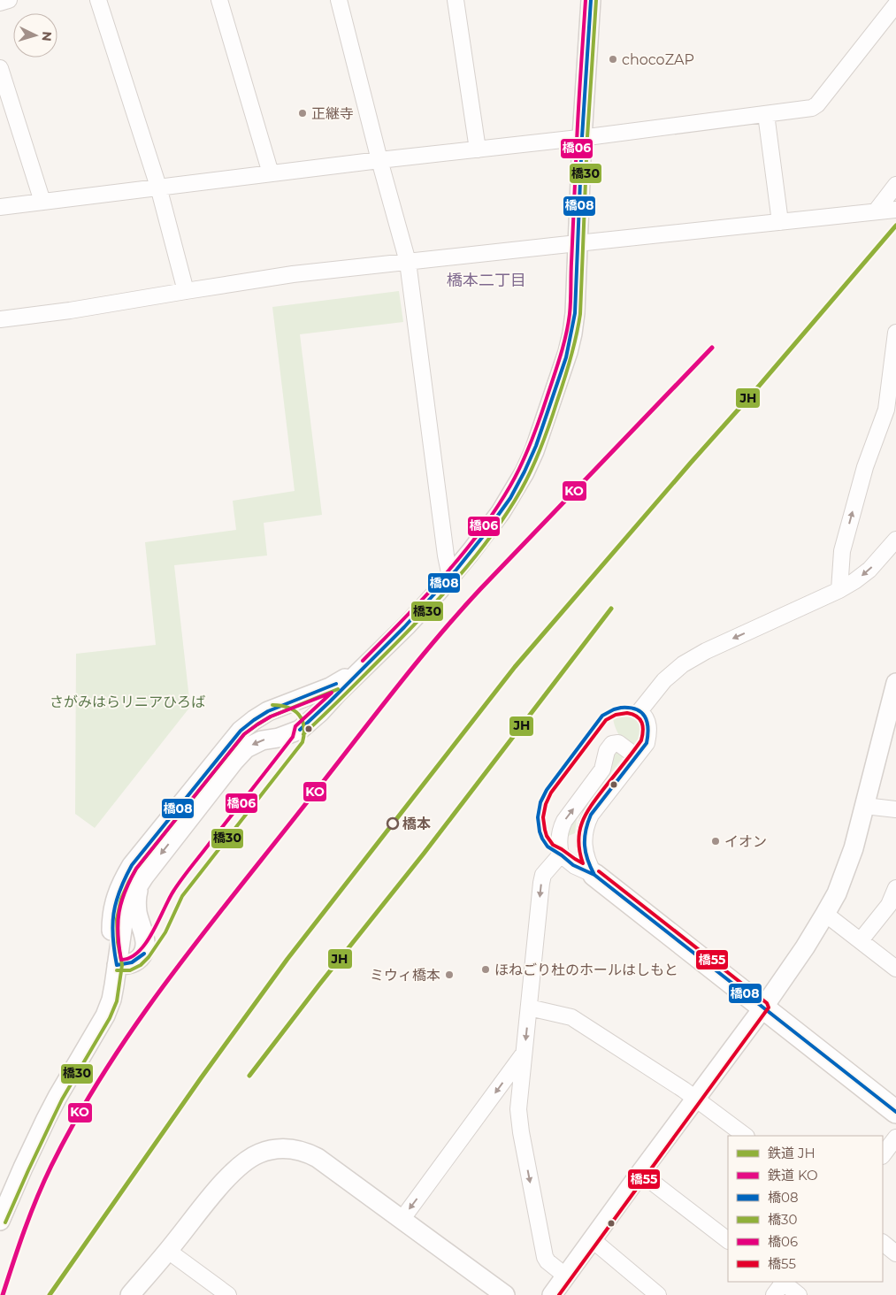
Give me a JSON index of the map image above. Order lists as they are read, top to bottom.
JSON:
{
  "districts": ["橋本二丁目"],
  "parks": ["さがみはらリニアひろば"],
  "places": [
    "chocoZAP",
    "正継寺",
    "橋本",
    "イオン",
    "ほねごり杜のホールはしもと",
    "ミウィ橋本"
  ],
  "lines": [
    "transit line 橋08",
    "transit line 橋30",
    "transit line 橋06",
    "rail line JH",
    "rail line KO",
    "transit line 橋55"
  ],
  "legend": [
    "鉄道 JH",
    "鉄道 KO",
    "橋08",
    "橋30",
    "橋06",
    "橋55"
  ],
  "north": "right"
}
